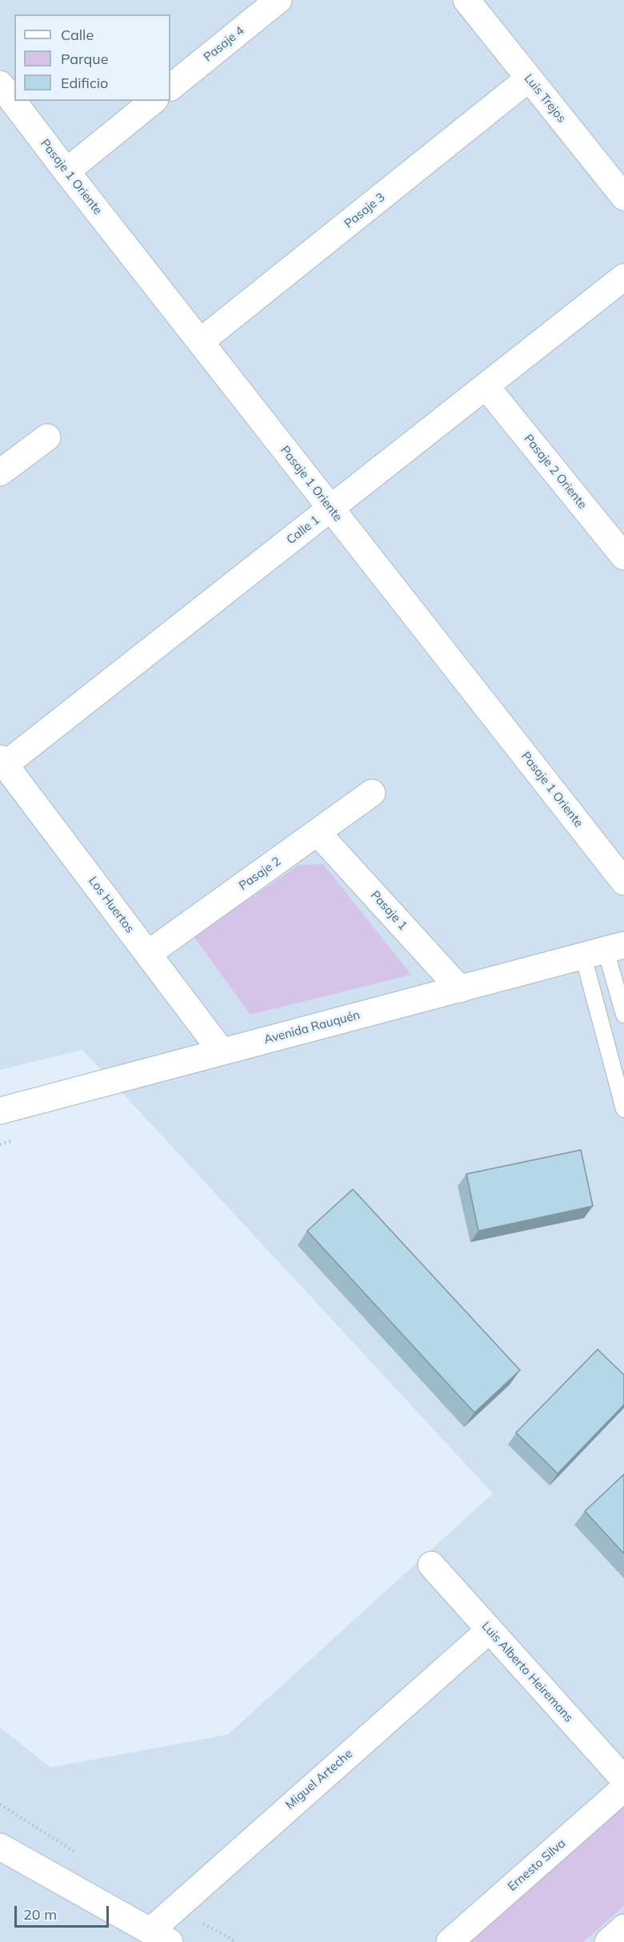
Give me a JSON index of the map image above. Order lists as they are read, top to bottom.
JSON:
{
  "streets": {
    "street": [
      "Pasaje 4",
      "Luis Trejos",
      "Pasaje 1 Oriente",
      "Pasaje 3",
      "Pasaje 2 Oriente",
      "Calle 1",
      "Pasaje 2",
      "Los Huertos",
      "Pasaje 1",
      "Avenida Rauquén",
      "Luis Alberto Heiremans",
      "Miguel Arteche",
      "Ernesto Silva"
    ]
  },
  "crossings": [
    ["Luis Trejos", "Pasaje 3"],
    ["Pasaje 1 Oriente", "Pasaje 3"],
    ["Pasaje 1 Oriente", "Calle 1"],
    ["Pasaje 2 Oriente", "Calle 1"],
    ["Calle 1", "Los Huertos"],
    ["Pasaje 2", "Los Huertos"],
    ["Pasaje 2", "Pasaje 1"],
    ["Los Huertos", "Avenida Rauquén"],
    ["Pasaje 1", "Avenida Rauquén"],
    ["Luis Alberto Heiremans", "Miguel Arteche"]
  ],
  "legend": ["Calle", "Parque", "Edificio"],
  "scale_bar": "20 m"
}
